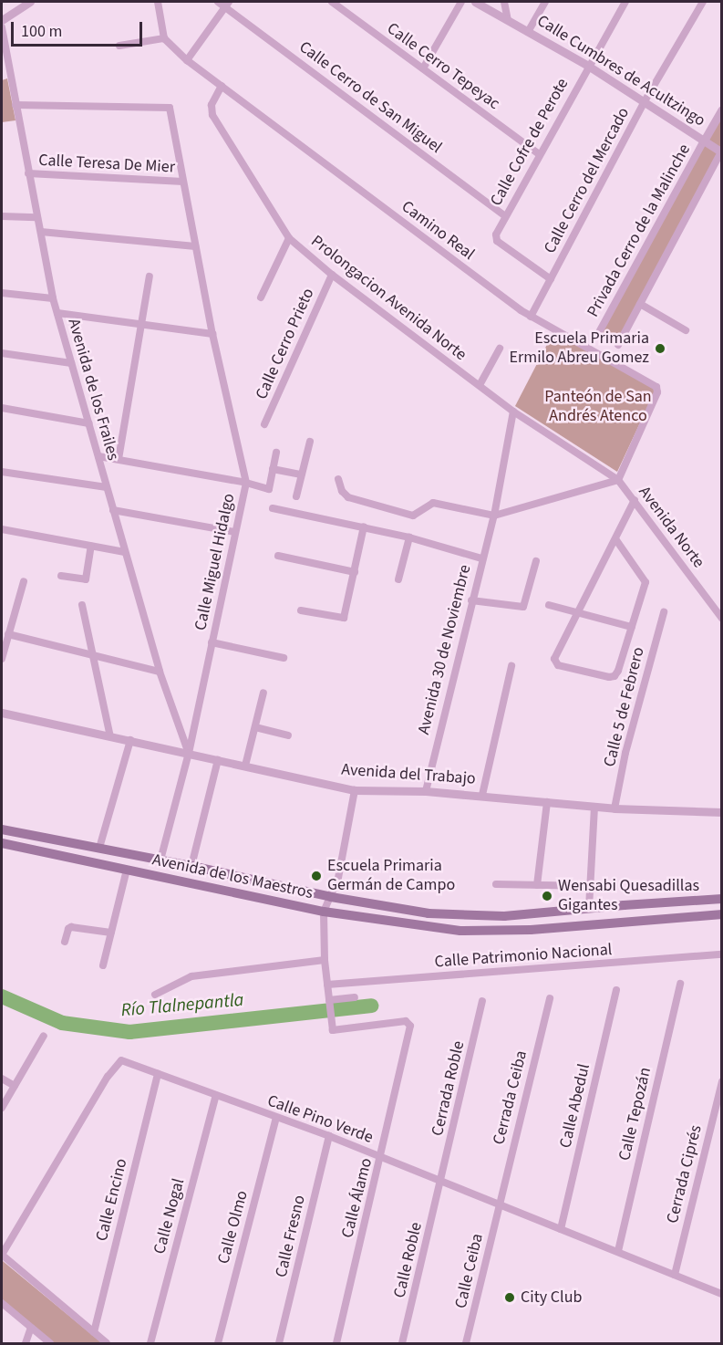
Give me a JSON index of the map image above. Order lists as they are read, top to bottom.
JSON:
{
  "streets": {
    "main road": ["Avenida de los Maestros"],
    "street": [
      "Calle Cerro Tepeyac",
      "Calle Cumbres de Acultzingo",
      "Calle Cerro de San Miguel",
      "Calle Cofre de Perote",
      "Calle Teresa De Mier",
      "Calle Cerro del Mercado",
      "Camino Real",
      "Privada Cerro de la Malinche",
      "Prolongacion Avenida Norte",
      "Calle Cerro Prieto",
      "Avenida de los Frailes",
      "Avenida Norte",
      "Calle Miguel Hidalgo",
      "Avenida 30 de Noviembre",
      "Calle 5 de Febrero",
      "Avenida del Trabajo",
      "Calle Patrimonio Nacional",
      "Cerrada Roble",
      "Cerrada Ceiba",
      "Calle Abedul",
      "Calle Tepozán",
      "Calle Pino Verde",
      "Cerrada Ciprés",
      "Calle Álamo",
      "Calle Encino",
      "Calle Nogal",
      "Calle Olmo",
      "Calle Fresno",
      "Calle Roble",
      "Calle Ceiba"
    ]
  },
  "crossings": [
    ["Calle Cerro Tepeyac", "Calle Cofre de Perote"],
    ["Calle Cumbres de Acultzingo", "Calle Cofre de Perote"],
    ["Calle Cumbres de Acultzingo", "Calle Cerro del Mercado"],
    ["Calle Cumbres de Acultzingo", "Privada Cerro de la Malinche"],
    ["Calle Cerro de San Miguel", "Calle Cofre de Perote"],
    ["Calle Cofre de Perote", "Calle Cerro del Mercado"],
    ["Calle Teresa De Mier", "Avenida de los Frailes"],
    ["Calle Teresa De Mier", "Calle Miguel Hidalgo"],
    ["Calle Cerro del Mercado", "Camino Real"],
    ["Camino Real", "Prolongacion Avenida Norte"],
    ["Camino Real", "Avenida Norte"],
    ["Prolongacion Avenida Norte", "Calle Cerro Prieto"],
    ["Prolongacion Avenida Norte", "Avenida Norte"],
    ["Prolongacion Avenida Norte", "Avenida 30 de Noviembre"],
    ["Avenida de los Frailes", "Calle Miguel Hidalgo"],
    ["Avenida de los Frailes", "Avenida del Trabajo"],
    ["Calle Miguel Hidalgo", "Avenida del Trabajo"],
    ["Calle Miguel Hidalgo", "Avenida de los Maestros"],
    ["Avenida 30 de Noviembre", "Avenida del Trabajo"],
    ["Calle 5 de Febrero", "Avenida del Trabajo"],
    ["Cerrada Roble", "Calle Pino Verde"],
    ["Cerrada Roble", "Calle Roble"],
    ["Cerrada Ceiba", "Calle Pino Verde"],
    ["Cerrada Ceiba", "Calle Ceiba"],
    ["Calle Abedul", "Calle Pino Verde"],
    ["Calle Tepozán", "Calle Pino Verde"],
    ["Calle Pino Verde", "Cerrada Ciprés"],
    ["Calle Pino Verde", "Calle Álamo"],
    ["Calle Pino Verde", "Calle Encino"],
    ["Calle Pino Verde", "Calle Nogal"],
    ["Calle Pino Verde", "Calle Olmo"],
    ["Calle Pino Verde", "Calle Fresno"],
    ["Calle Pino Verde", "Calle Roble"],
    ["Calle Pino Verde", "Calle Ceiba"]
  ],
  "water": ["Río Tlalnepantla"],
  "parks": ["Panteón de San Andrés Atenco"],
  "places": [
    "Escuela Primaria Ermilo Abreu Gomez",
    "Escuela Primaria Germán de Campo",
    "Wensabi Quesadillas Gigantes",
    "City Club"
  ],
  "scale_bar": "100 m"
}
